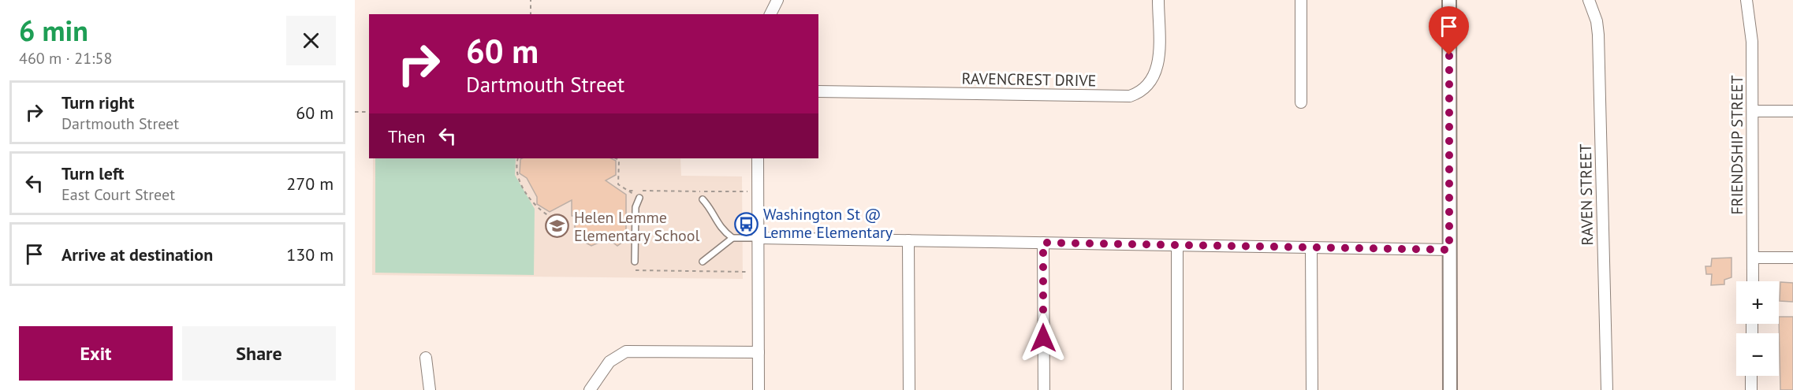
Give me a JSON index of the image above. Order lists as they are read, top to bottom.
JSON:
{
  "streets": {
    "street": ["RAVENCREST DRIVE", "FRIENDSHIP STREET", "RAVEN STREET"]
  },
  "places": {
    "bus stop": ["Washington St @ Lemme Elementary"],
    "school or university": ["Helen Lemme Elementary School"]
  },
  "page": {
    "heading": ["6 min", "460 m · 21:58"],
    "turn": ["60 m", "Dartmouth Street"],
    "list": [
      {
        "name": "Turn right",
        "note": "Dartmouth Street",
        "value": "60 m"
      },
      {
        "name": "Turn left",
        "note": "East Court Street",
        "value": "270 m"
      },
      {
        "name": "Arrive at destination",
        "value": "130 m"
      }
    ],
    "then": "Then",
    "map_buttons": ["+", "−"],
    "buttons": ["Exit", "Share"]
  }
}
